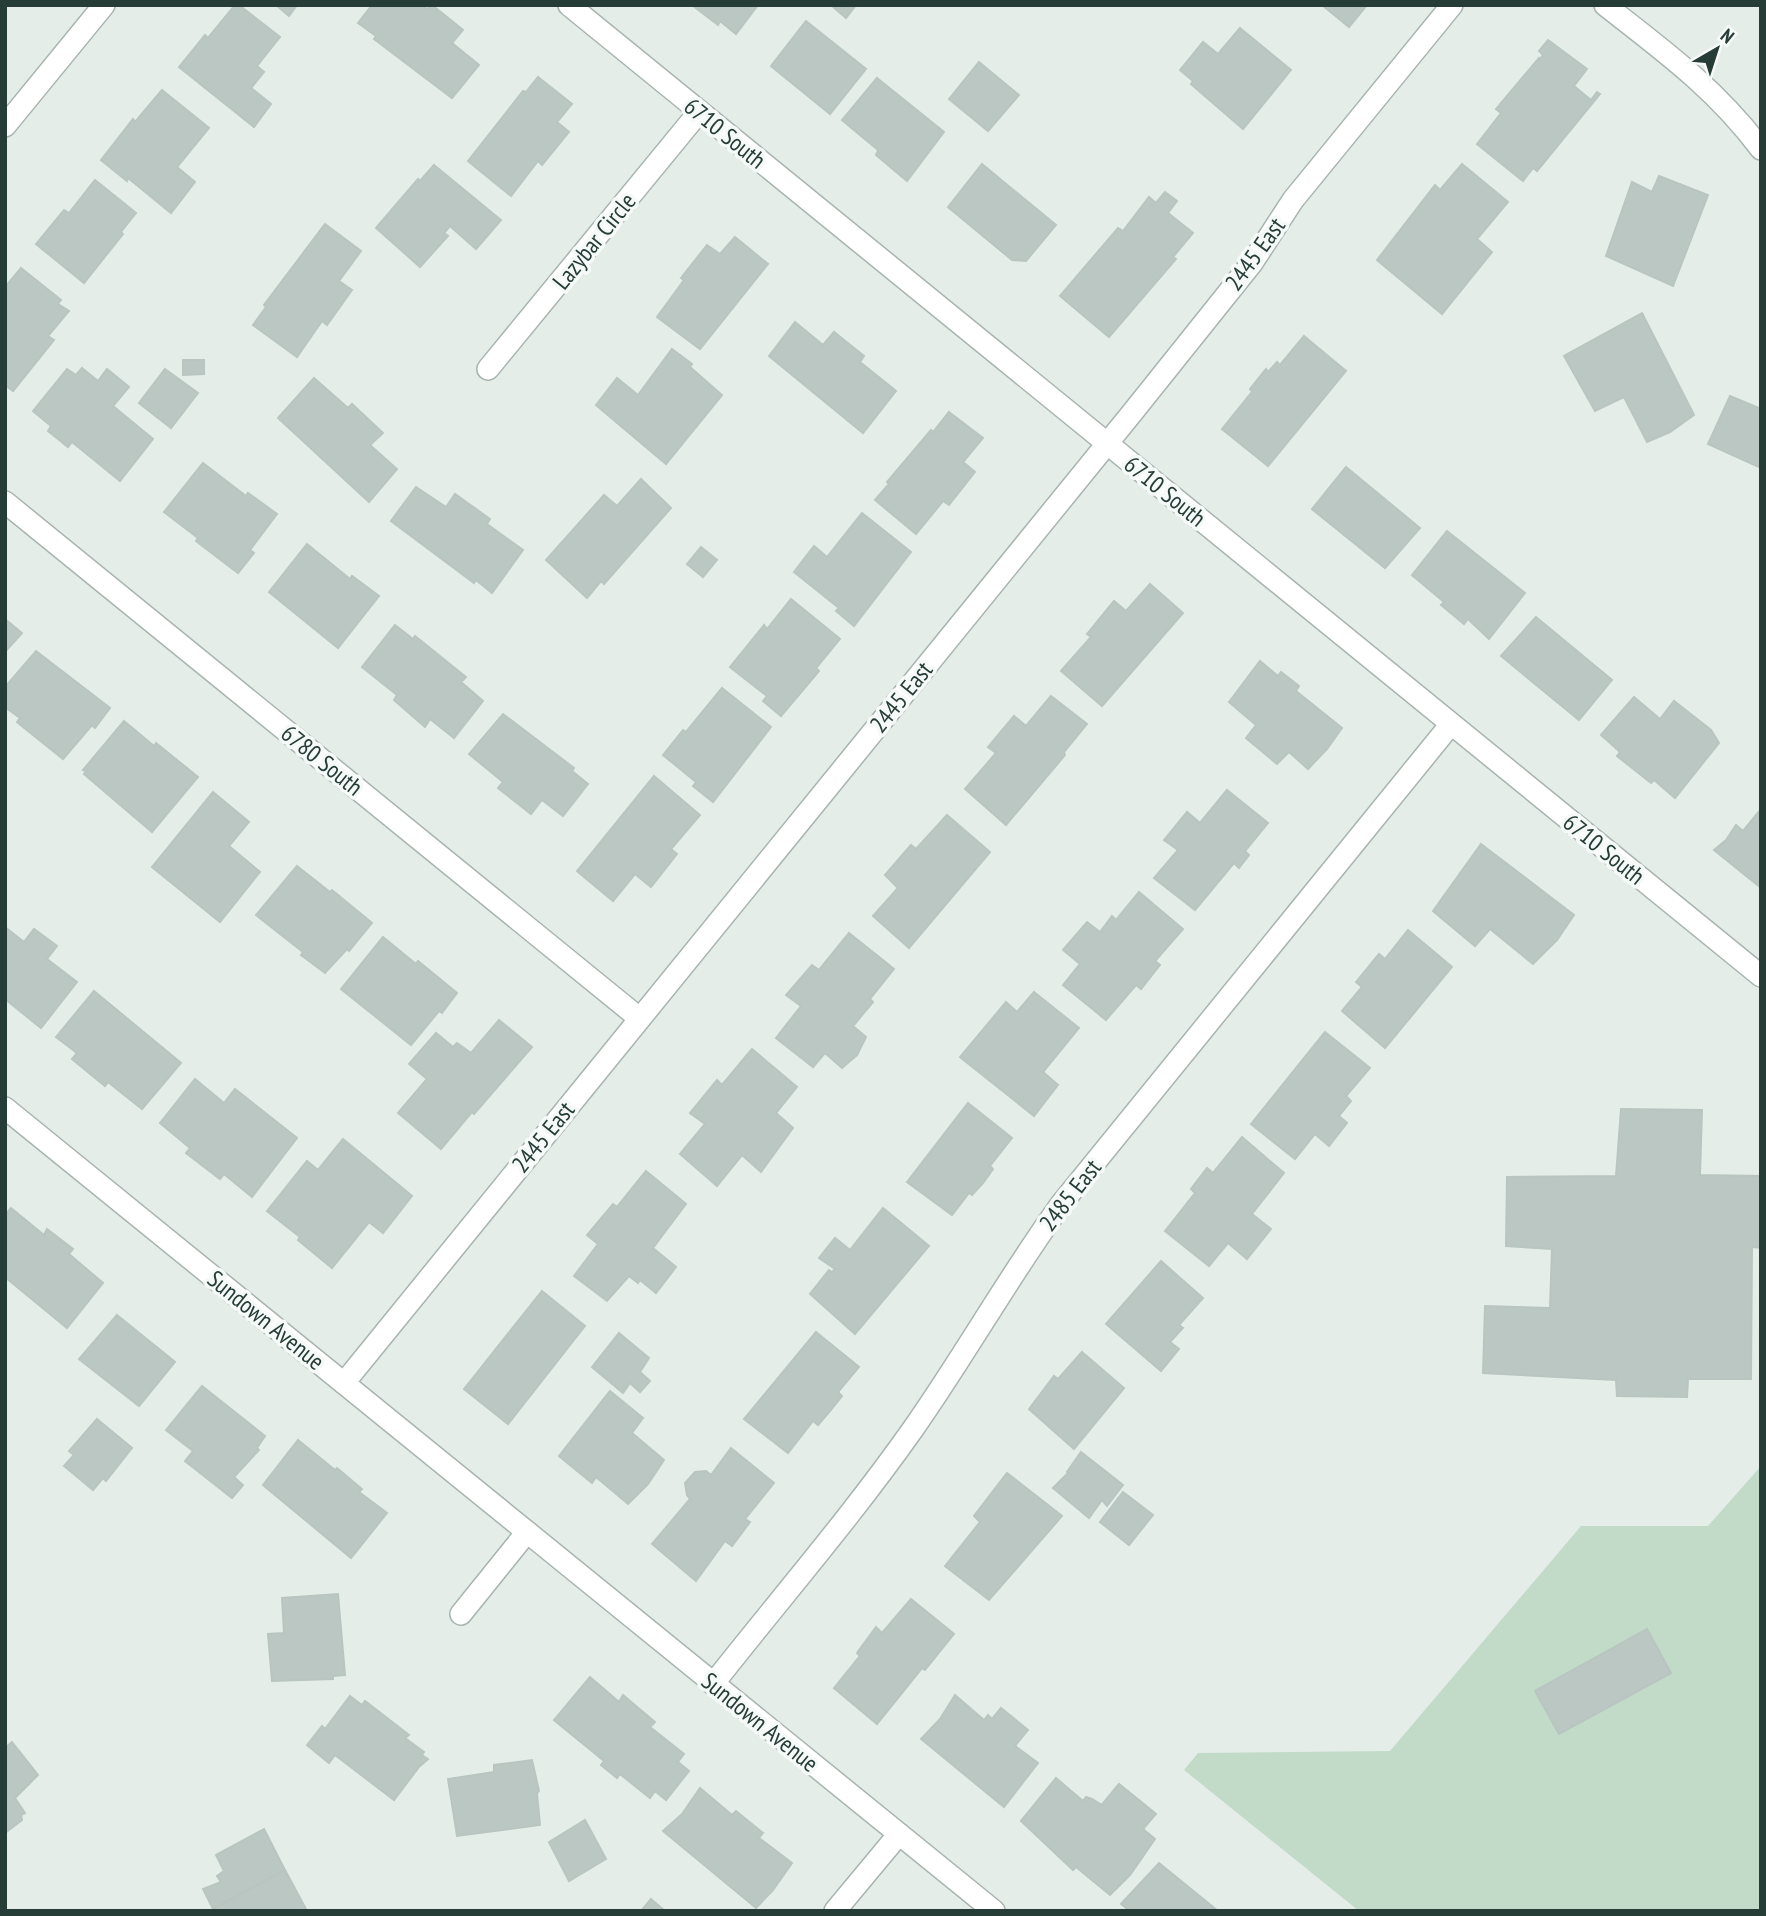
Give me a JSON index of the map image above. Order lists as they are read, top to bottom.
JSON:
{
  "streets": {
    "street": [
      "6710 South",
      "Lazybar Circle",
      "2445 East",
      "6780 South",
      "2485 East",
      "Sundown Avenue"
    ]
  },
  "crossings": [
    ["6710 South", "Lazybar Circle"],
    ["6710 South", "2445 East"],
    ["6710 South", "2485 East"],
    ["2445 East", "6780 South"],
    ["2445 East", "Sundown Avenue"],
    ["2485 East", "Sundown Avenue"]
  ],
  "north": "top right"
}
